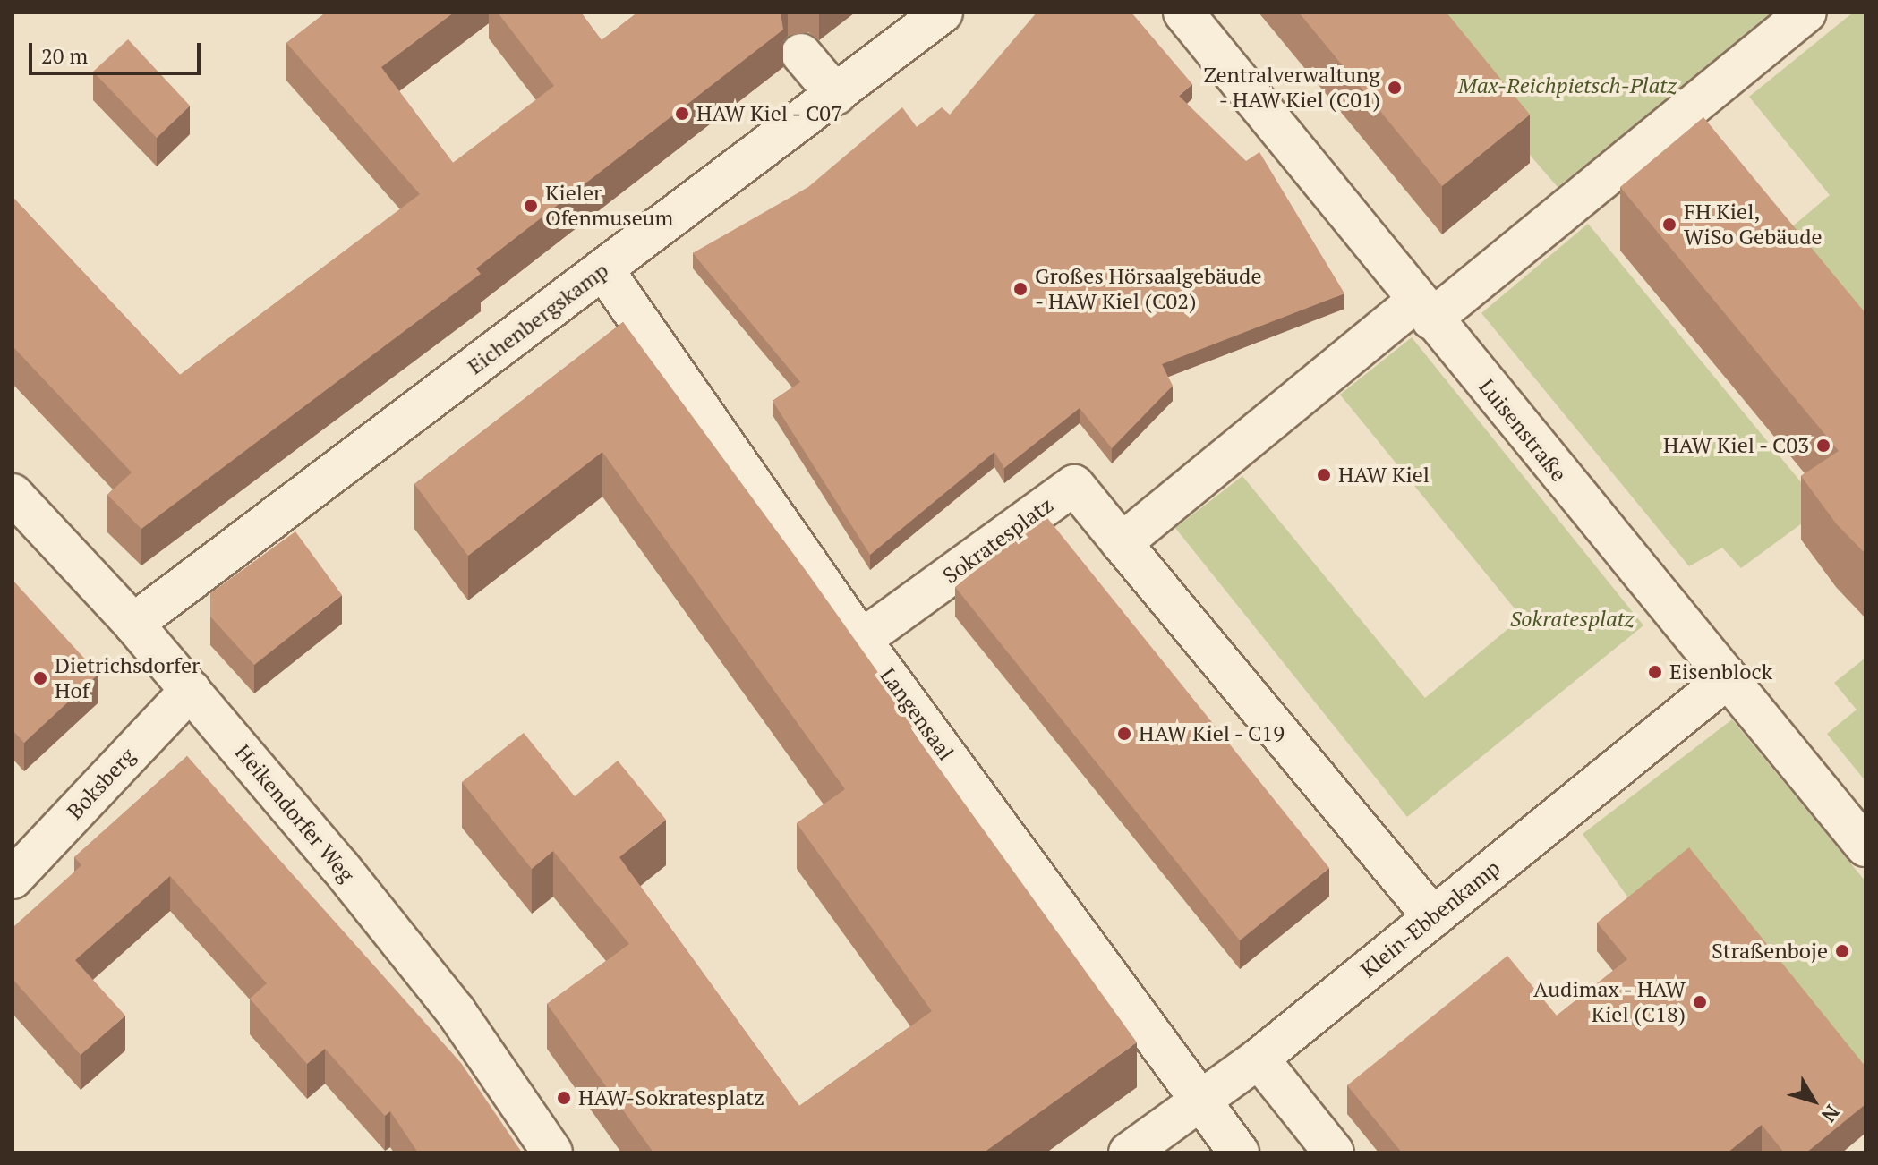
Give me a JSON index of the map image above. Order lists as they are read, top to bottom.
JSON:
{
  "streets": {
    "street": [
      "Eichenbergskamp",
      "Luisenstraße",
      "Sokratesplatz",
      "Langensaal",
      "Boksberg",
      "Heikendorfer Weg",
      "Klein-Ebbenkamp"
    ]
  },
  "crossings": [
    ["Eichenbergskamp", "Langensaal"],
    ["Eichenbergskamp", "Heikendorfer Weg"],
    ["Luisenstraße", "Klein-Ebbenkamp"],
    ["Sokratesplatz", "Langensaal"],
    ["Sokratesplatz", "Klein-Ebbenkamp"],
    ["Langensaal", "Klein-Ebbenkamp"],
    ["Boksberg", "Heikendorfer Weg"]
  ],
  "parks": ["Max-Reichpietsch-Platz", "Sokratesplatz"],
  "places": [
    "Zentralverwaltung - HAW Kiel (C01)",
    "HAW Kiel - C07",
    "Kieler Ofenmuseum",
    "FH Kiel, WiSo Gebäude",
    "Großes Hörsaalgebäude - HAW Kiel (C02)",
    "HAW Kiel - C03",
    "HAW Kiel",
    "Eisenblock",
    "Dietrichsdorfer Hof",
    "HAW Kiel - C19",
    "Straßenboje",
    "Audimax - HAW Kiel (C18)",
    "HAW-Sokratesplatz"
  ],
  "scale_bar": "20 m",
  "north": "bottom right"
}
